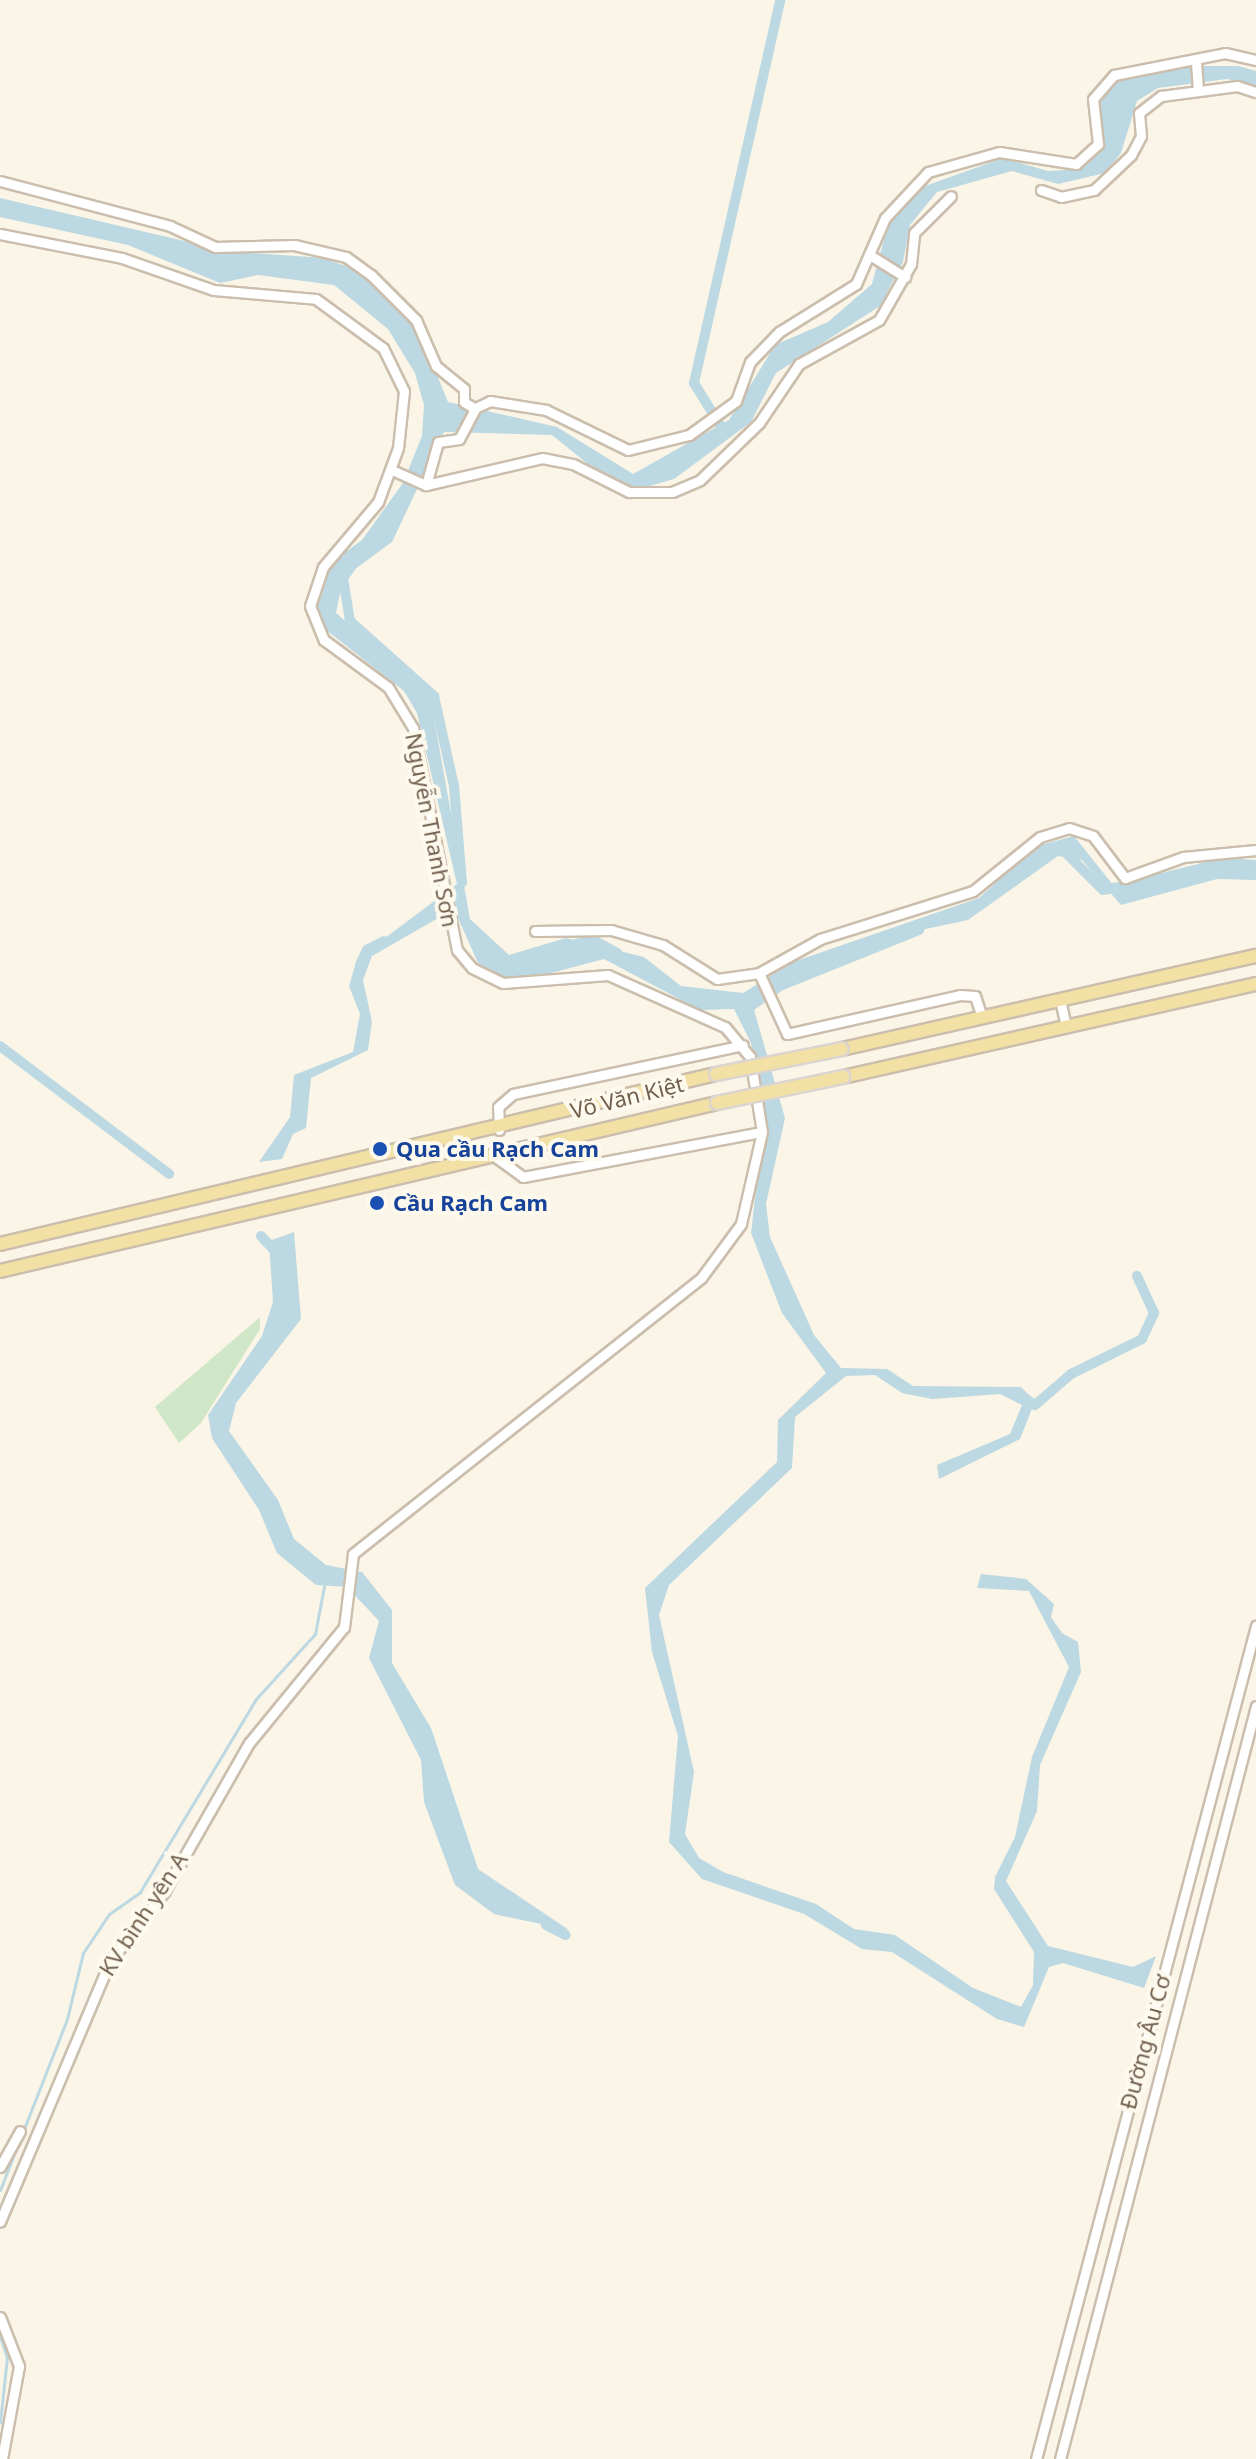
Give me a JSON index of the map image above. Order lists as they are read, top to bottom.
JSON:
{
  "streets": {
    "main road": ["Võ Văn Kiệt"],
    "street": ["Nguyễn Thanh Sơn", "KV bình yên A", "Đường Âu Cơ"]
  },
  "places": ["Qua cầu Rạch Cam", "Cầu Rạch Cam"]
}
